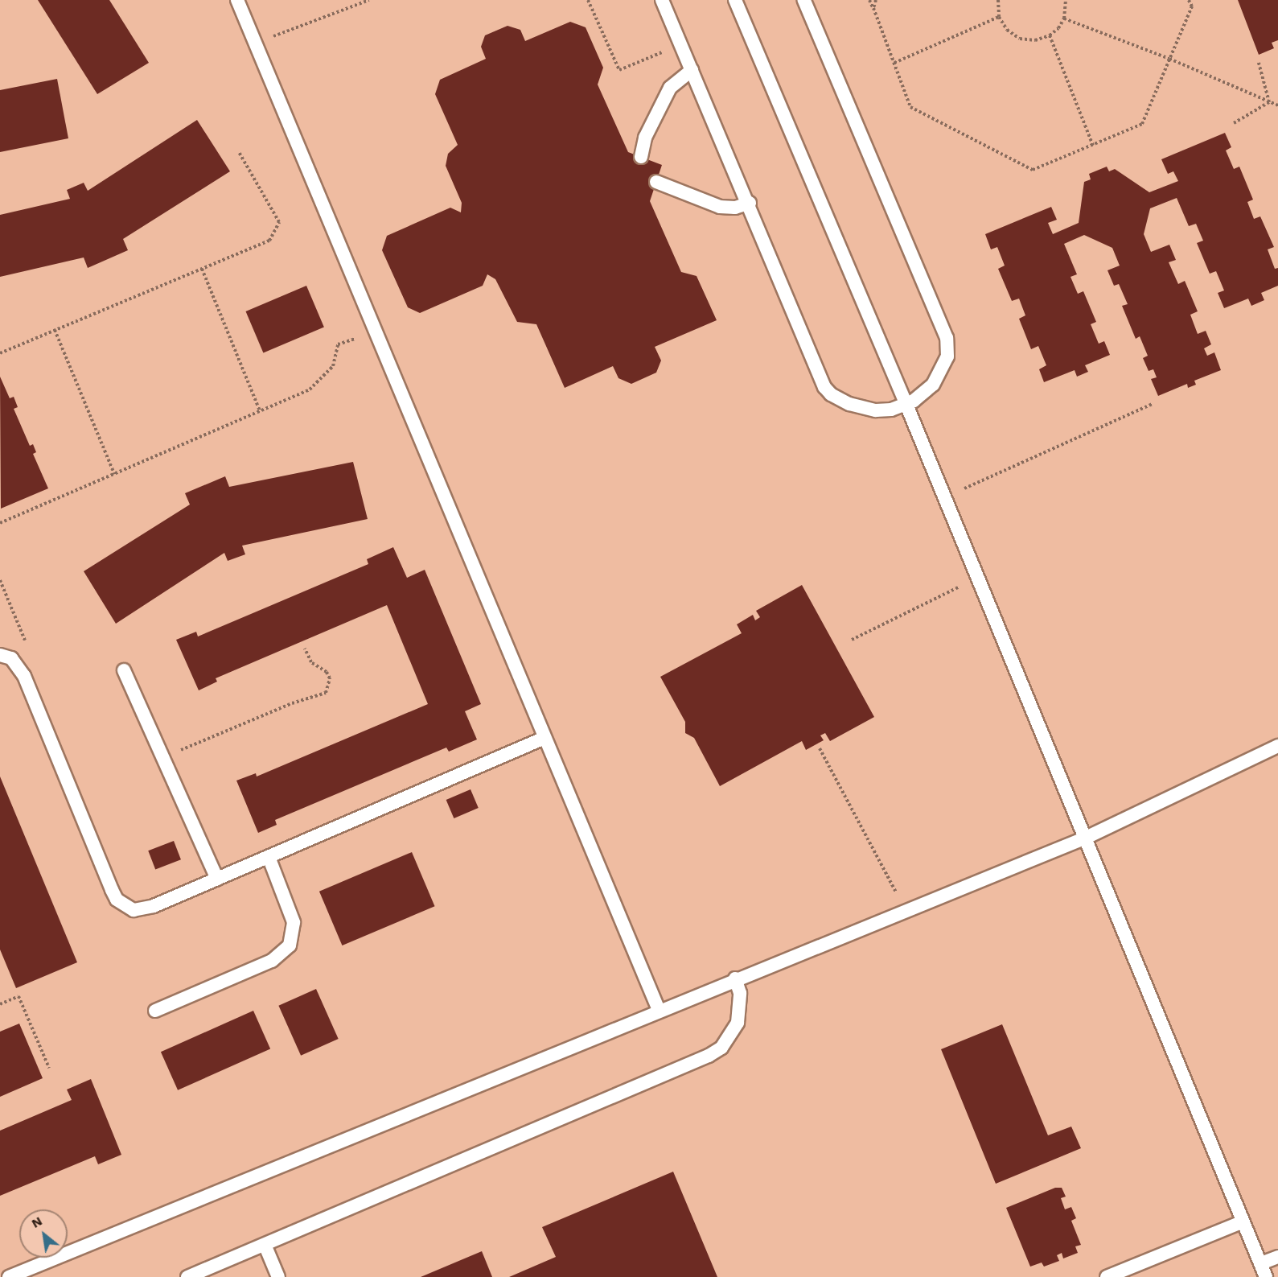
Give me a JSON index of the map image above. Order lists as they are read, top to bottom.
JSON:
{
  "north": "top left"
}
